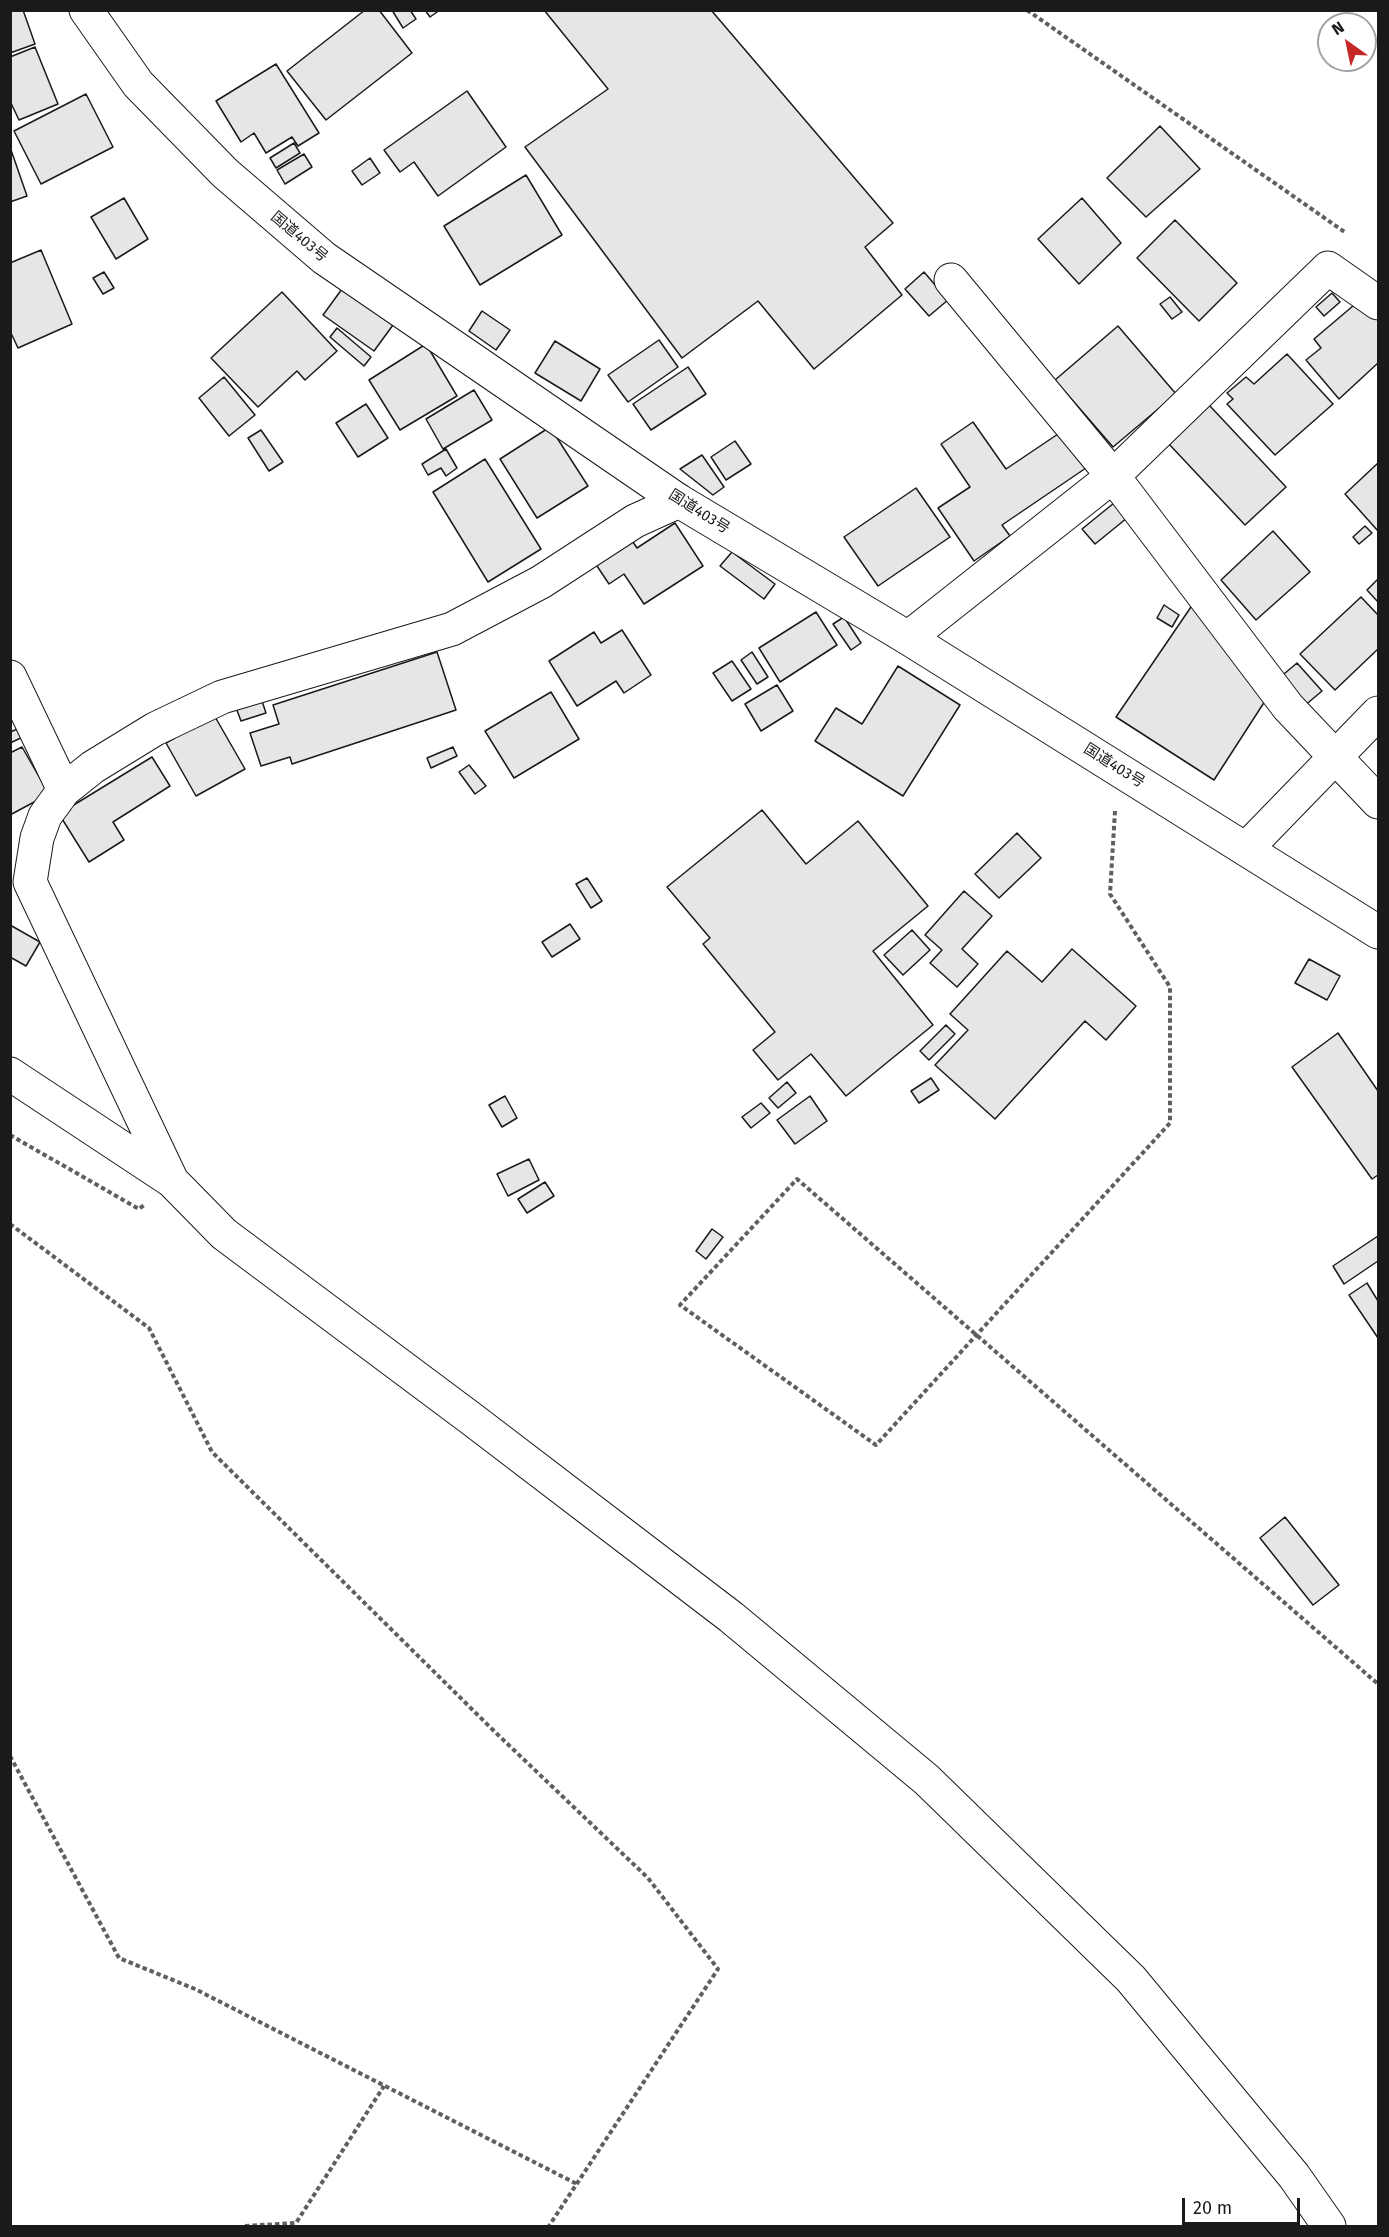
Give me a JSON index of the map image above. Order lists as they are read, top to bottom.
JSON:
{
  "streets": {
    "main road": ["国道403号"]
  },
  "scale_bar": "20 m",
  "north": "top left"
}
